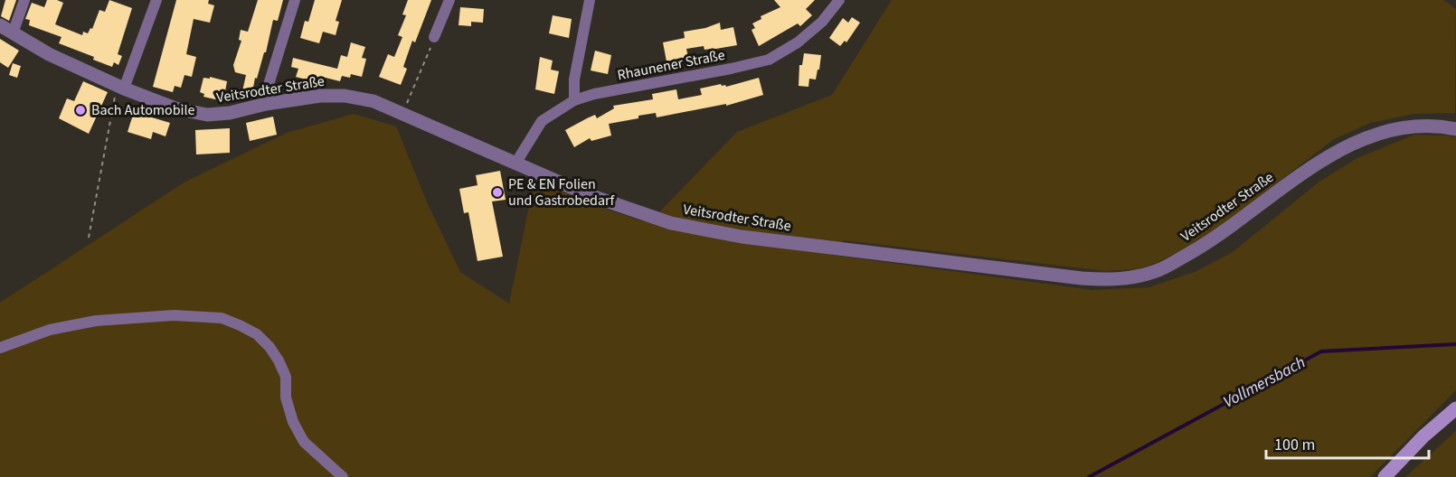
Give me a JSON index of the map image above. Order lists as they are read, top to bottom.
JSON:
{
  "streets": {
    "street": ["Rhaunener Straße", "Veitsrodter Straße"]
  },
  "crossings": [
    ["Rhaunener Straße", "Veitsrodter Straße"]
  ],
  "water": ["Vollmersbach"],
  "places": ["Bach Automobile", "PE & EN Folien und Gastrobedarf"],
  "scale_bar": "100 m"
}
